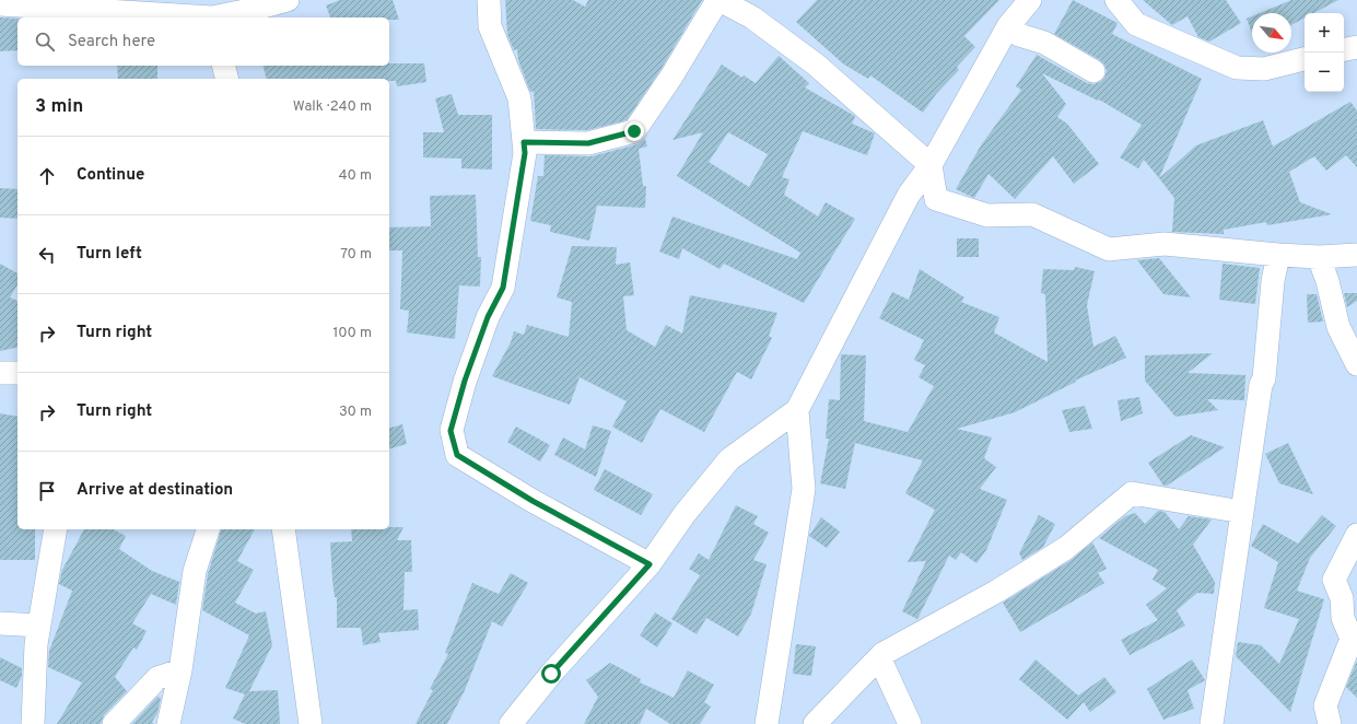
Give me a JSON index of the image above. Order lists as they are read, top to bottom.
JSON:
{
  "north": "bottom right",
  "page": {
    "map_buttons": ["+", "−"],
    "search": "Search here",
    "heading": ["3 min", "Walk · 240 m"],
    "list": [
      ["Continue", "40 m"],
      ["Turn left", "70 m"],
      ["Turn right", "100 m"],
      ["Turn right", "30 m"],
      "Arrive at destination"
    ]
  }
}
